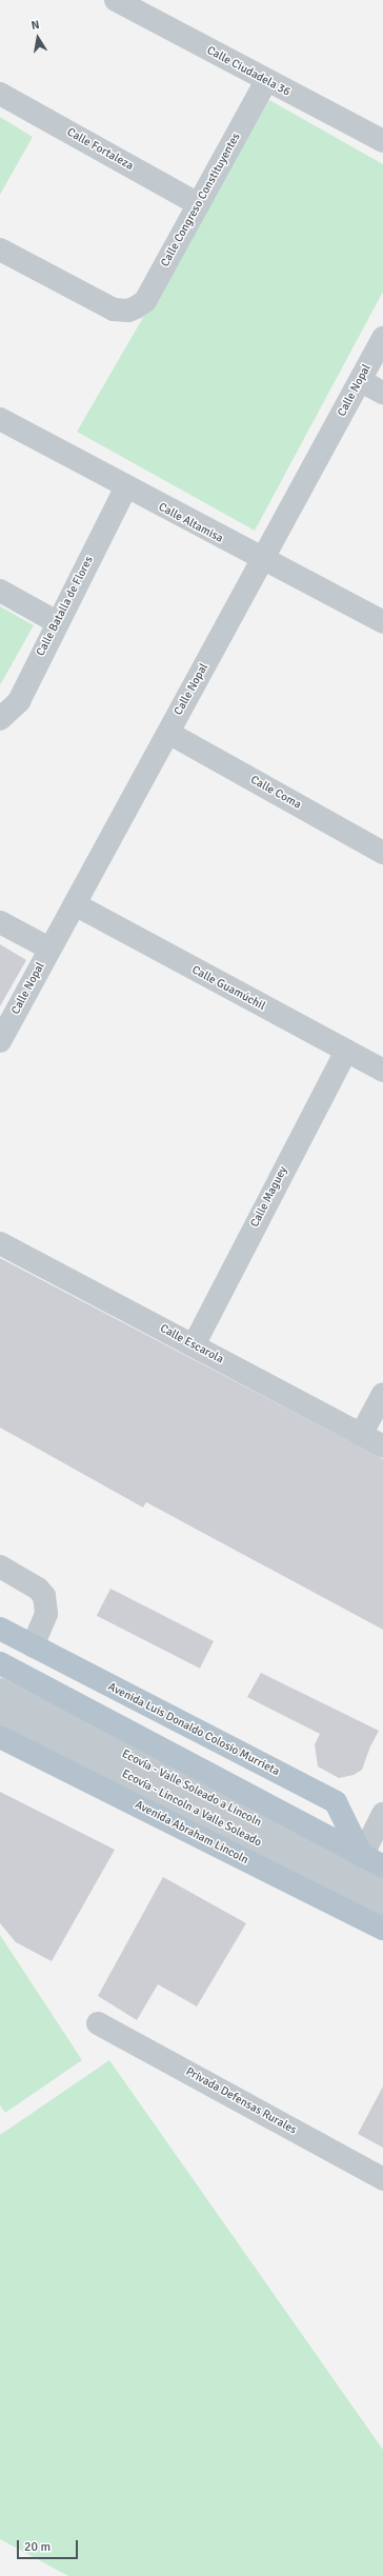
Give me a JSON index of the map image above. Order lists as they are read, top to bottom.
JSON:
{
  "streets": {
    "main road": ["Avenida Luis Donaldo Colosio Murrieta", "Avenida Abraham Lincoln"],
    "street": [
      "Calle Ciudadela 36",
      "Calle Fortaleza",
      "Calle Congreso Constituyentes",
      "Calle Nopal",
      "Calle Altamisa",
      "Calle Batalla de Flores",
      "Calle Coma",
      "Calle Guamúchil",
      "Calle Maguey",
      "Calle Escarola",
      "Ecovía - Valle Soleado a Lincoln",
      "Ecovía - Lincoln a Valle Soleado",
      "Privada Defensas Rurales"
    ]
  },
  "crossings": [
    ["Calle Ciudadela 36", "Calle Congreso Constituyentes"],
    ["Calle Fortaleza", "Calle Congreso Constituyentes"],
    ["Calle Nopal", "Calle Altamisa"],
    ["Calle Nopal", "Calle Coma"],
    ["Calle Nopal", "Calle Guamúchil"],
    ["Calle Altamisa", "Calle Batalla de Flores"],
    ["Calle Guamúchil", "Calle Maguey"],
    ["Calle Maguey", "Calle Escarola"]
  ],
  "scale_bar": "20 m",
  "north": "top"
}
